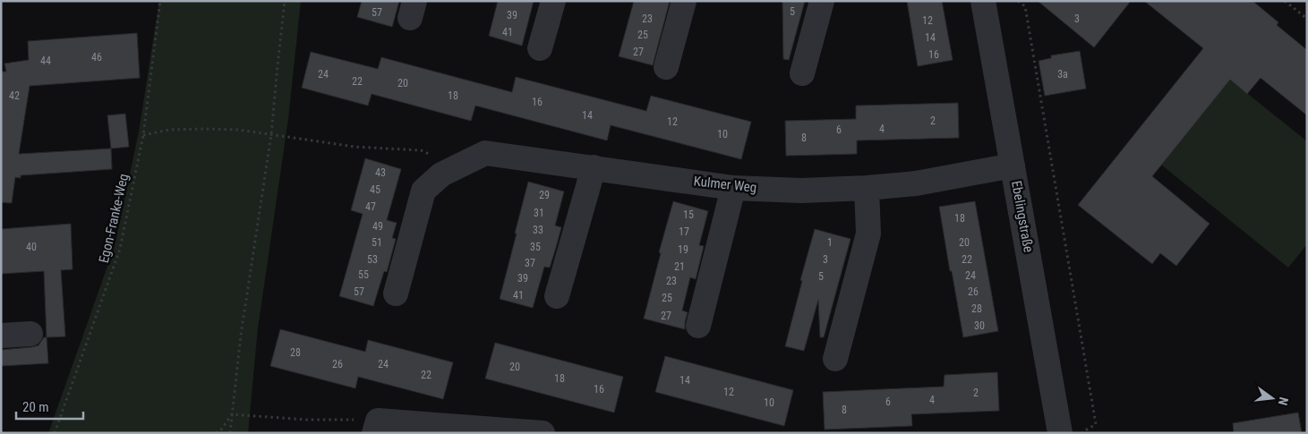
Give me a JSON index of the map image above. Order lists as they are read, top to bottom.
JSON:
{
  "streets": {
    "street": ["Kulmer Weg", "Ebelingstraße"],
    "path": ["Egon-Franke-Weg"]
  },
  "crossings": [
    ["Kulmer Weg", "Ebelingstraße"]
  ],
  "house_numbers": [
    "5",
    "57",
    "39",
    "23",
    "3",
    "12",
    "41",
    "25",
    "14",
    "27",
    "16",
    "46",
    "44",
    "24",
    "3a",
    "22",
    "20",
    "42",
    "18",
    "16",
    "14",
    "2",
    "12",
    "4",
    "6",
    "10",
    "8",
    "43",
    "45",
    "29",
    "47",
    "31",
    "15",
    "18",
    "49",
    "33",
    "17",
    "51",
    "1",
    "20",
    "40",
    "35",
    "19",
    "53",
    "3",
    "22",
    "37",
    "21",
    "55",
    "24",
    "5",
    "39",
    "23",
    "57",
    "26",
    "41",
    "25",
    "28",
    "27",
    "30",
    "28",
    "26",
    "24",
    "20",
    "22",
    "18",
    "14",
    "16",
    "12",
    "2",
    "4",
    "6",
    "10",
    "8"
  ],
  "scale_bar": "20 m",
  "north": "right"
}
